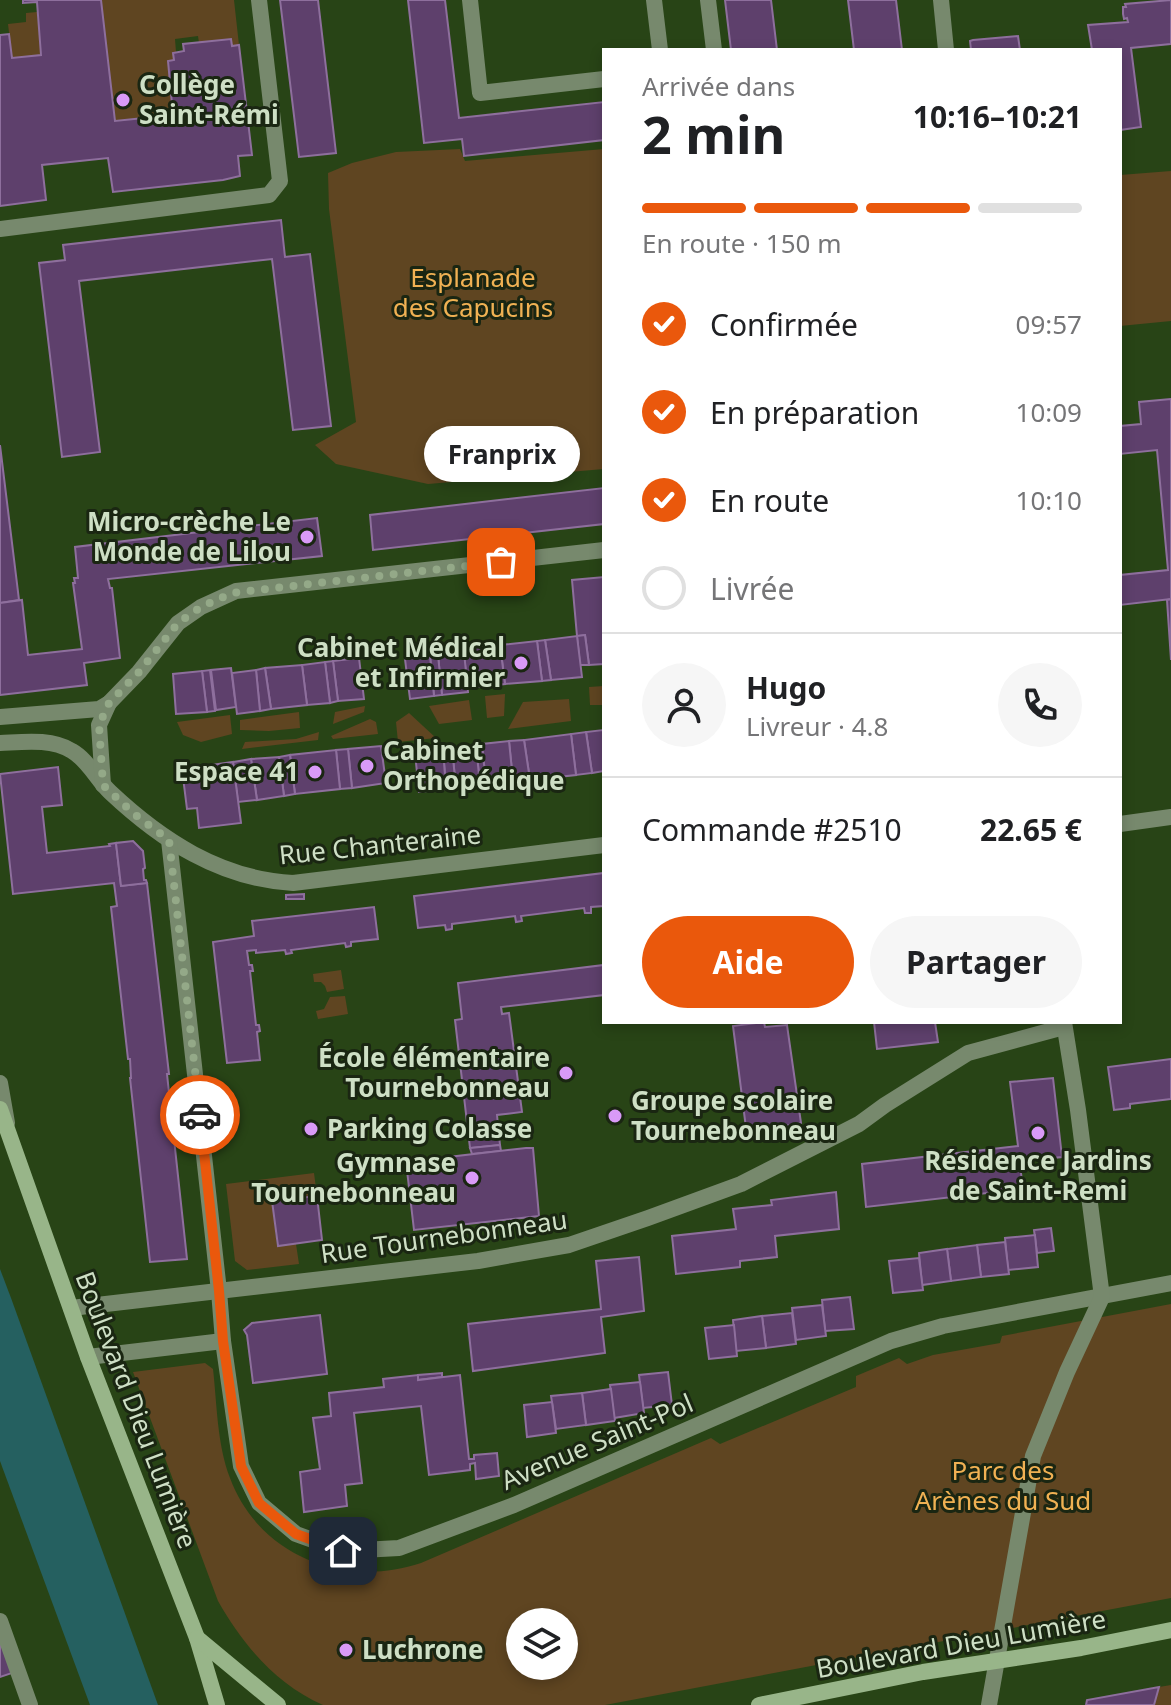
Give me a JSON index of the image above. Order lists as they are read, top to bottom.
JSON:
{
  "streets": {
    "main road": ["Boulevard Dieu Lumière"],
    "street": ["Rue Chanteraine", "Rue Tournebonneau", "Avenue Saint-Pol"]
  },
  "crossings": [
    ["Rue Chanteraine", "Avenue Saint-Pol"],
    ["Rue Tournebonneau", "Boulevard Dieu Lumière"],
    ["Rue Tournebonneau", "Avenue Saint-Pol"]
  ],
  "parks": ["Esplanade des Capucins", "Parc des Arènes du Sud"],
  "places": [
    "Collège Saint-Rémi",
    "Micro-crèche Le Monde de Lilou",
    "Franprix",
    "Cabinet Médical et Infirmier",
    "Cabinet Orthopédique",
    "Espace 41",
    "École élémentaire Tournebonneau",
    "Groupe scolaire Tournebonneau",
    "Parking Colasse",
    "Résidence Jardins de Saint-Remi",
    "Gymnase Tournebonneau",
    "Luchrone"
  ],
  "page": {
    "heading": ["2 min", "Arrivée dans", "10:16–10:21"],
    "panel": [
      "Hugo",
      "Livreur · 4.8",
      "Commande #2510",
      "22.65 €"
    ],
    "bar": "En route · 150 m",
    "list": [
      ["Confirmée", "09:57"],
      ["En préparation", "10:09"],
      ["En route", "10:10"],
      "Livrée"
    ],
    "bubble": "Franprix",
    "buttons": ["Aide", "Partager"]
  }
}
